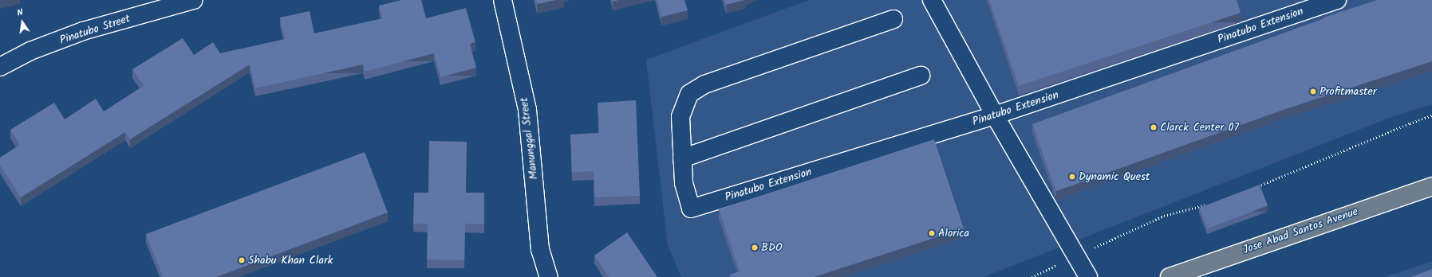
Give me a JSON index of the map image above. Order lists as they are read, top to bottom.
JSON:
{
  "streets": {
    "main road": ["Jose Abad Santos Avenue"],
    "street": ["Pinatubo Extension", "Pinatubo Street", "Manunggal Street"]
  },
  "places": [
    "Profitmaster",
    "Clarck Center 07",
    "Dynamic Quest",
    "Alorica",
    "BDO",
    "Shabu Khan Clark"
  ],
  "north": "top"
}
